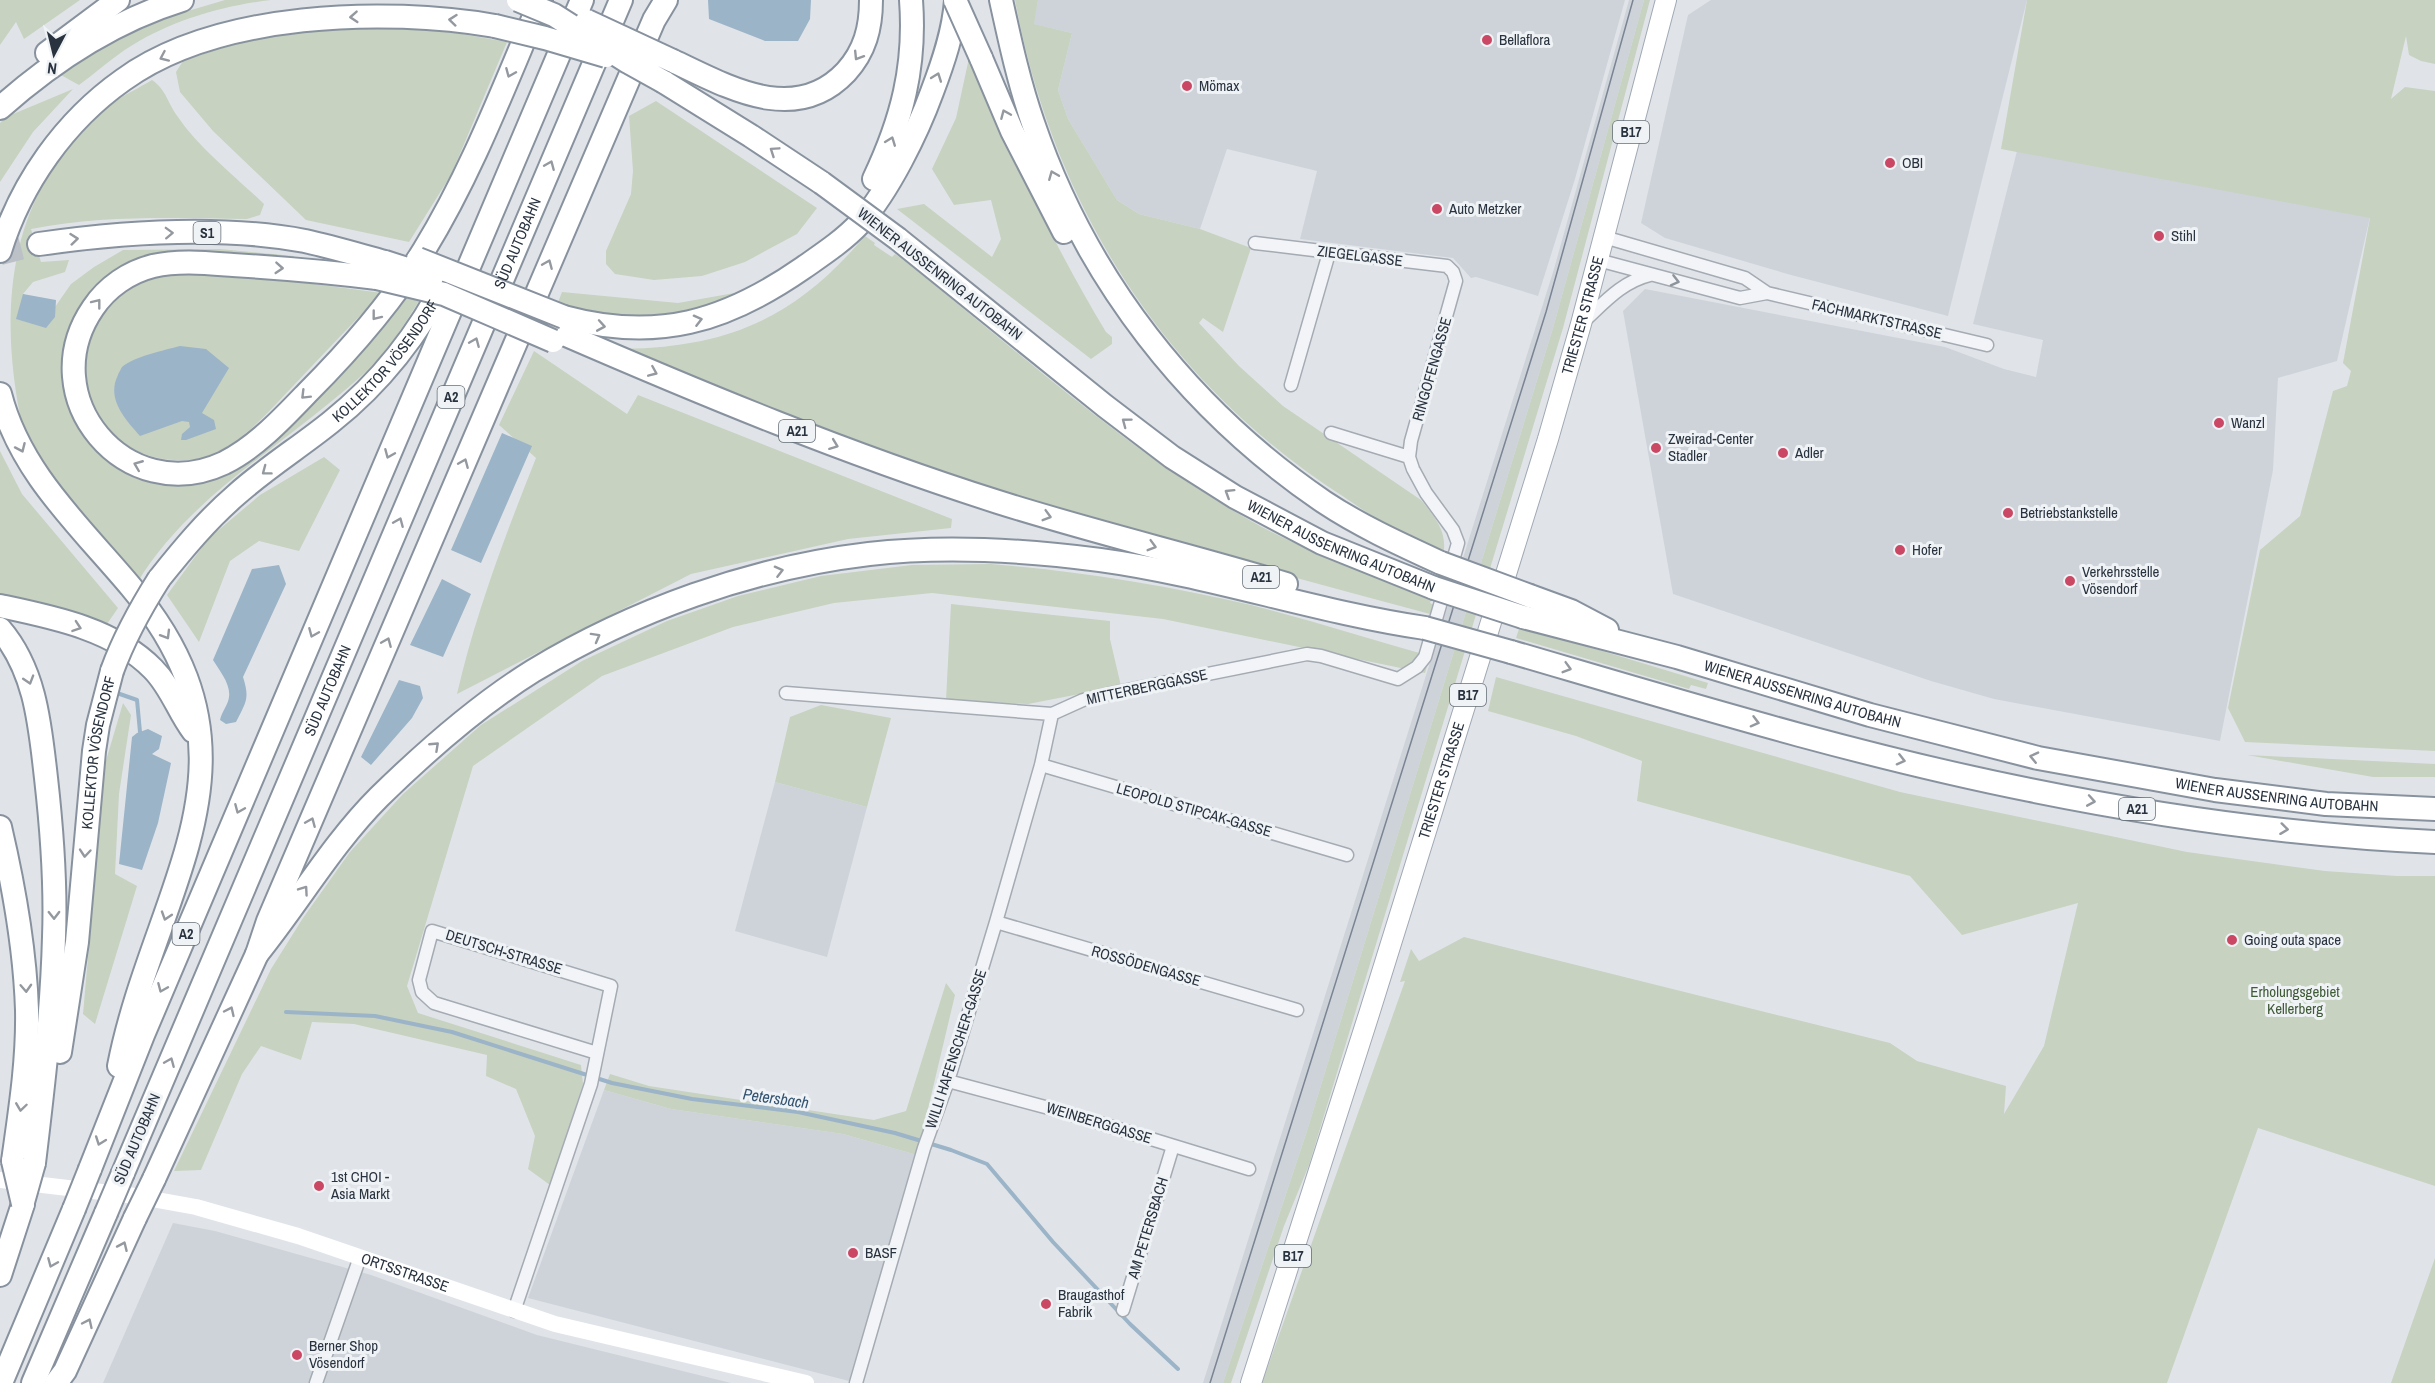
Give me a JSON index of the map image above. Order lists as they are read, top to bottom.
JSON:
{
  "streets": {
    "highway": [
      "S1",
      "SÜD AUTOBAHN",
      "WIENER AUSSENRING AUTOBAHN",
      "KOLLEKTOR VÖSENDORF",
      "A2",
      "A21"
    ],
    "main road": ["B17", "TRIESTER STRASSE", "ORTSSTRASSE"],
    "street": [
      "ZIEGELGASSE",
      "FACHMARKTSTRASSE",
      "RINGOFENGASSE",
      "MITTERBERGGASSE",
      "LEOPOLD STIPCAK-GASSE",
      "DEUTSCH-STRASSE",
      "ROSSÖDENGASSE",
      "WILLI HAFENSCHER-GASSE",
      "WEINBERGGASSE",
      "AM PETERSBACH"
    ]
  },
  "crossings": [
    ["S1", "WIENER AUSSENRING AUTOBAHN"],
    ["ZIEGELGASSE", "RINGOFENGASSE"],
    ["TRIESTER STRASSE", "FACHMARKTSTRASSE"],
    ["KOLLEKTOR VÖSENDORF", "A2"],
    ["RINGOFENGASSE", "MITTERBERGGASSE"],
    ["MITTERBERGGASSE", "WILLI HAFENSCHER-GASSE"],
    ["LEOPOLD STIPCAK-GASSE", "WILLI HAFENSCHER-GASSE"],
    ["DEUTSCH-STRASSE", "ORTSSTRASSE"],
    ["ROSSÖDENGASSE", "WILLI HAFENSCHER-GASSE"],
    ["WILLI HAFENSCHER-GASSE", "WEINBERGGASSE"],
    ["WEINBERGGASSE", "AM PETERSBACH"]
  ],
  "water": ["Petersbach"],
  "parks": ["Erholungsgebiet Kellerberg"],
  "places": [
    "Bellaflora",
    "Mömax",
    "OBI",
    "Auto Metzker",
    "Stihl",
    "Wanzl",
    "Zweirad-Center Stadler",
    "Adler",
    "Betriebstankstelle",
    "Hofer",
    "Verkehrsstelle Vösendorf",
    "Going outa space",
    "1st CHOI - Asia Markt",
    "BASF",
    "Braugasthof Fabrik",
    "Berner Shop Vösendorf"
  ],
  "north": "bottom"
}
